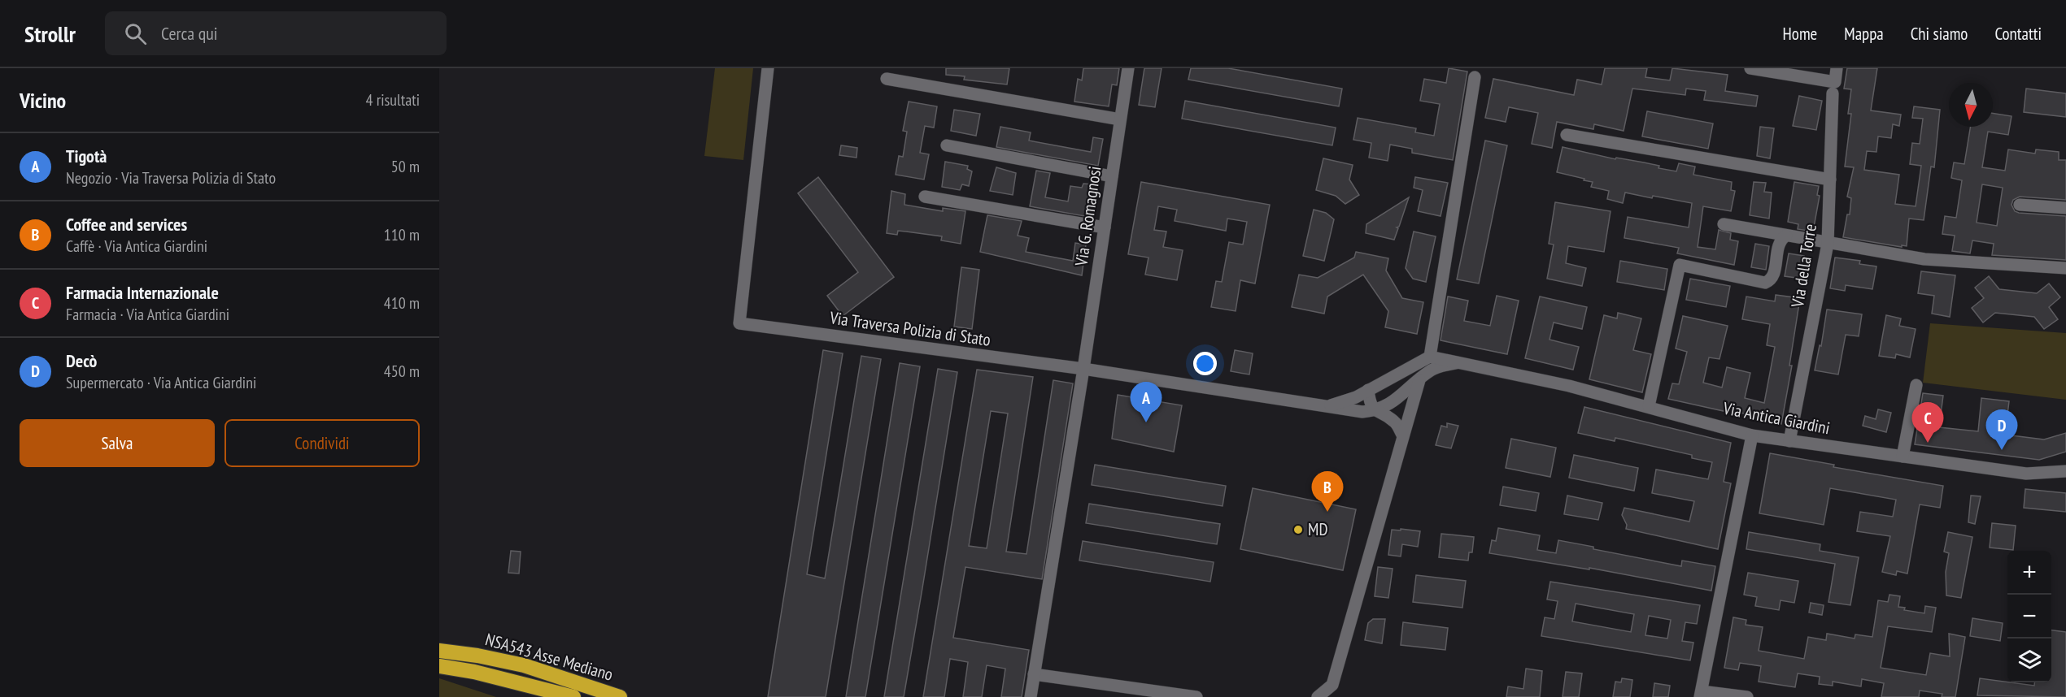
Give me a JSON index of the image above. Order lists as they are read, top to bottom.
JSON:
{
  "streets": {
    "highway": ["NSA543 Asse Mediano"],
    "street": [
      "Via G. Romagnosi",
      "Via della Torre",
      "Via Traversa Polizia di Stato",
      "Via Antica Giardini"
    ]
  },
  "crossings": [
    ["Via G. Romagnosi", "Via Traversa Polizia di Stato"],
    ["Via della Torre", "Via Antica Giardini"],
    ["Via Traversa Polizia di Stato", "Via Antica Giardini"]
  ],
  "places": ["MD"],
  "north": "bottom",
  "page": {
    "header": "Strollr",
    "search": "Cerca qui",
    "nav": [
      "Home",
      "Mappa",
      "Chi siamo",
      "Contatti"
    ],
    "heading": ["Vicino", "4 risultati"],
    "list": [
      {
        "mark": "A",
        "name": "Tigotà",
        "note": "Negozio · Via Traversa Polizia di Stato",
        "value": "50 m"
      },
      {
        "mark": "B",
        "name": "Coffee and services",
        "note": "Caffè · Via Antica Giardini",
        "value": "110 m"
      },
      {
        "mark": "C",
        "name": "Farmacia Internazionale",
        "note": "Farmacia · Via Antica Giardini",
        "value": "410 m"
      },
      {
        "mark": "D",
        "name": "Decò",
        "note": "Supermercato · Via Antica Giardini",
        "value": "450 m"
      }
    ],
    "pins": [
      "A",
      "C",
      "D",
      "B"
    ],
    "buttons": ["Salva", "Condividi"],
    "map_buttons": ["+", "−"]
  }
}
